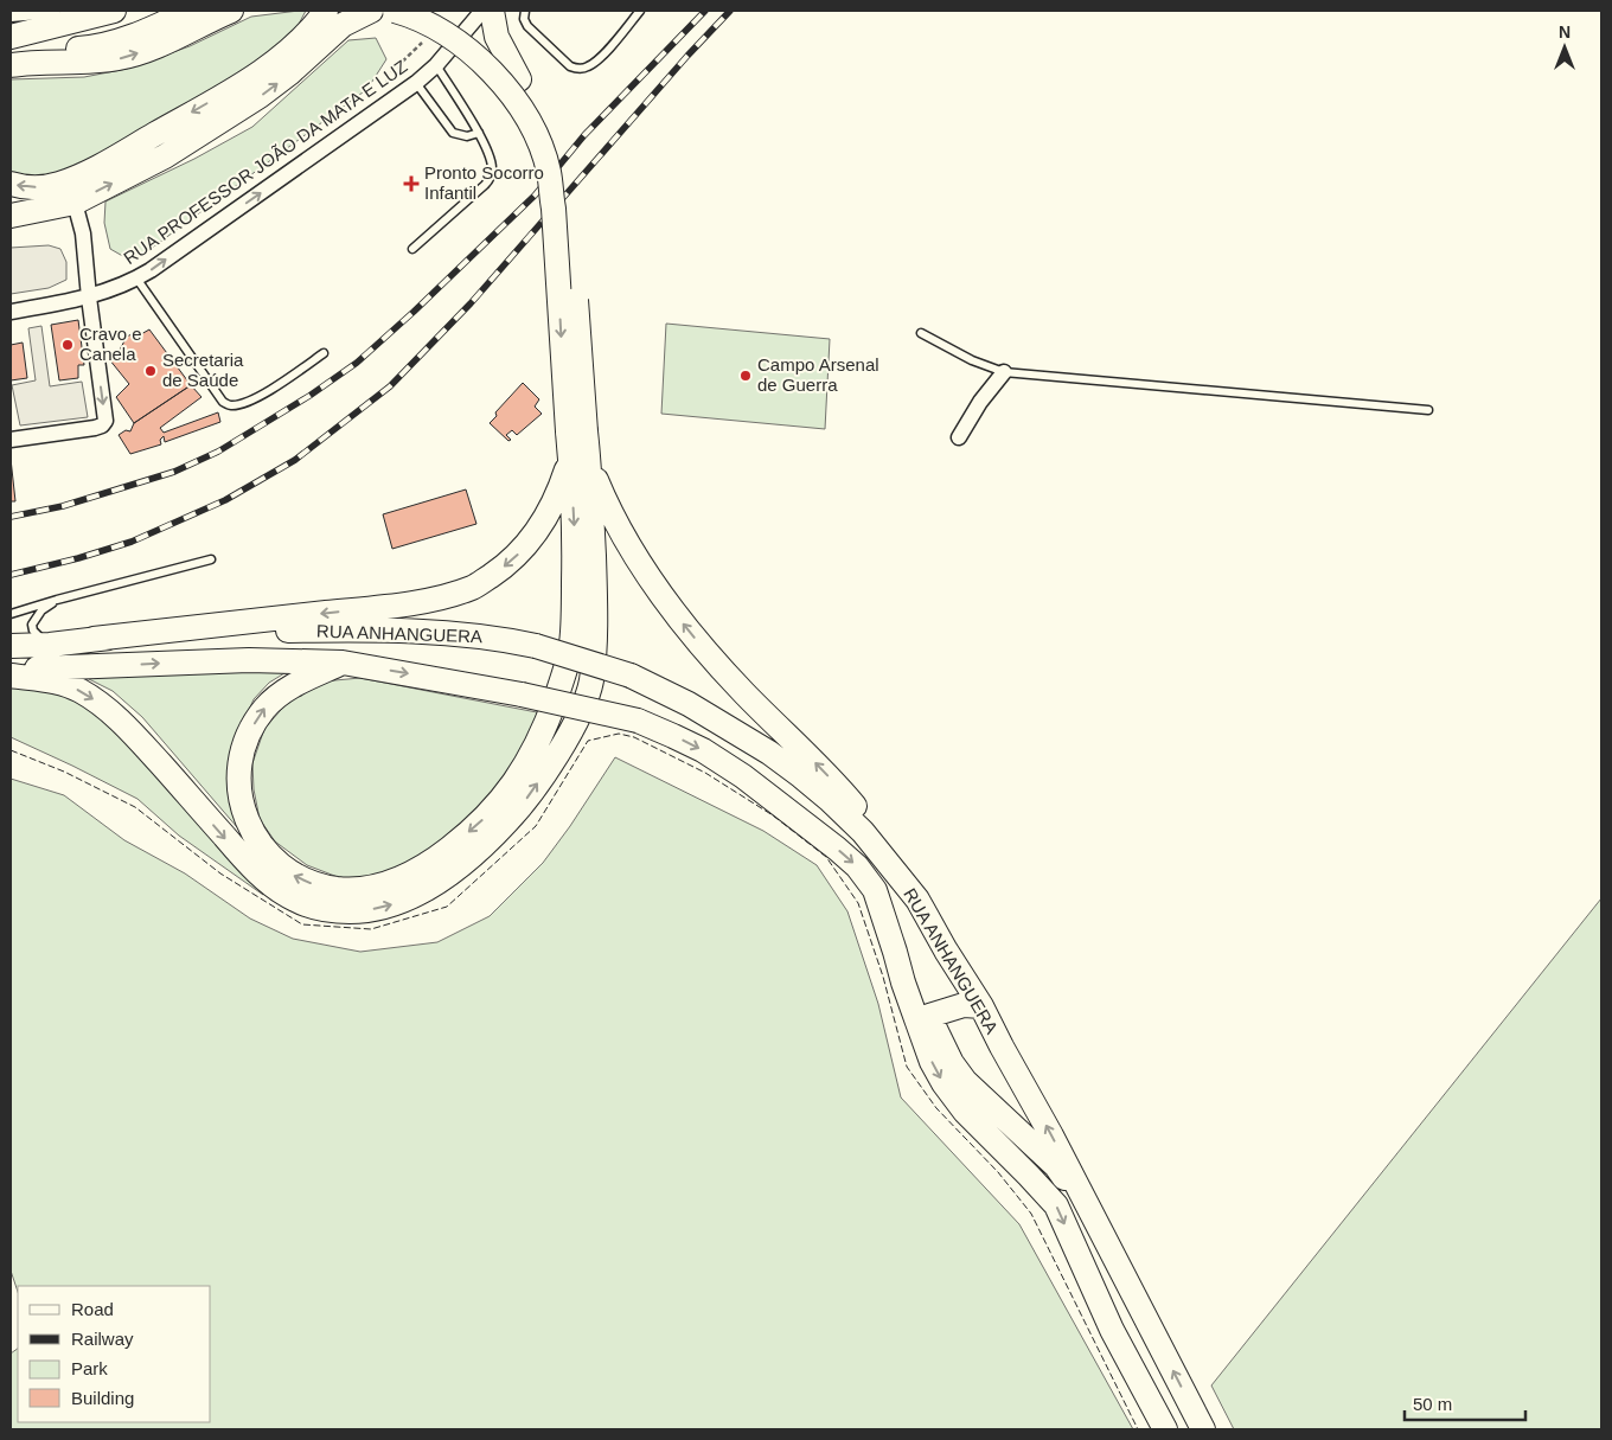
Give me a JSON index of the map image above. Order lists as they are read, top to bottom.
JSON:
{
  "streets": {
    "main road": ["RUA ANHANGUERA"],
    "street": ["RUA PROFESSOR JOÃO DA MATA E LUZ"]
  },
  "one_way": ["RUA PROFESSOR JOÃO DA MATA E LUZ"],
  "places": {
    "health": ["Pronto Socorro Infantil"],
    "other": ["Cravo e Canela", "Secretaria de Saúde", "Campo Arsenal de Guerra"]
  },
  "legend": [
    "Road",
    "Railway",
    "Park",
    "Building"
  ],
  "scale_bar": "50 m",
  "north": "top"
}
